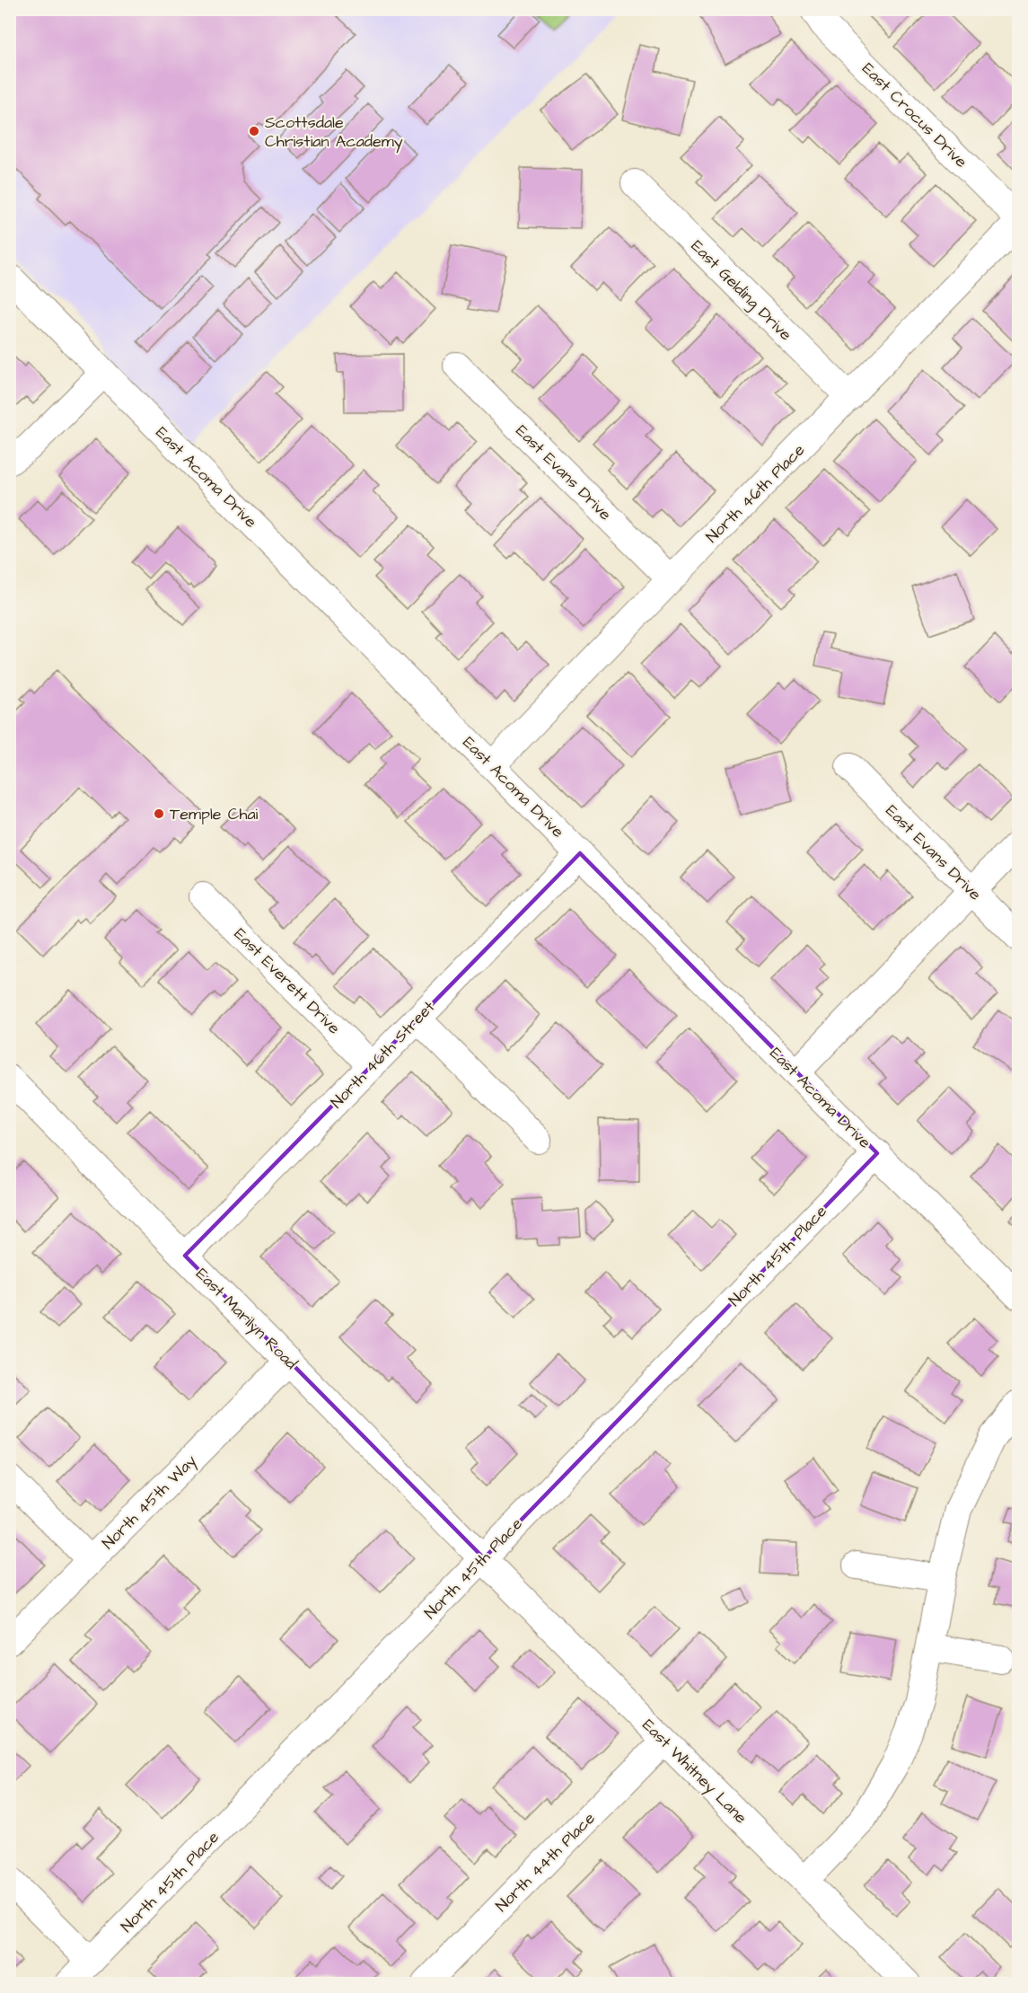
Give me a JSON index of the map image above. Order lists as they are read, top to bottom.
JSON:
{
  "streets": {
    "street": [
      "East Crocus Drive",
      "East Gelding Drive",
      "East Evans Drive",
      "East Acoma Drive",
      "North 46th Place",
      "East Everett Drive",
      "North 46th Street",
      "North 45th Place",
      "East Marilyn Road",
      "North 45th Way",
      "East Whitney Lane",
      "North 44th Place"
    ]
  },
  "crossings": [
    ["East Gelding Drive", "North 46th Place"],
    ["East Evans Drive", "North 46th Place"],
    ["East Acoma Drive", "North 46th Place"],
    ["East Acoma Drive", "North 46th Street"],
    ["East Acoma Drive", "North 45th Place"],
    ["East Everett Drive", "North 46th Street"],
    ["North 46th Street", "East Marilyn Road"],
    ["North 45th Place", "East Marilyn Road"],
    ["North 45th Place", "East Whitney Lane"],
    ["East Marilyn Road", "North 45th Way"],
    ["East Marilyn Road", "East Whitney Lane"],
    ["East Whitney Lane", "North 44th Place"]
  ],
  "places": ["Scottsdale Christian Academy", "Temple Chai"]
}
